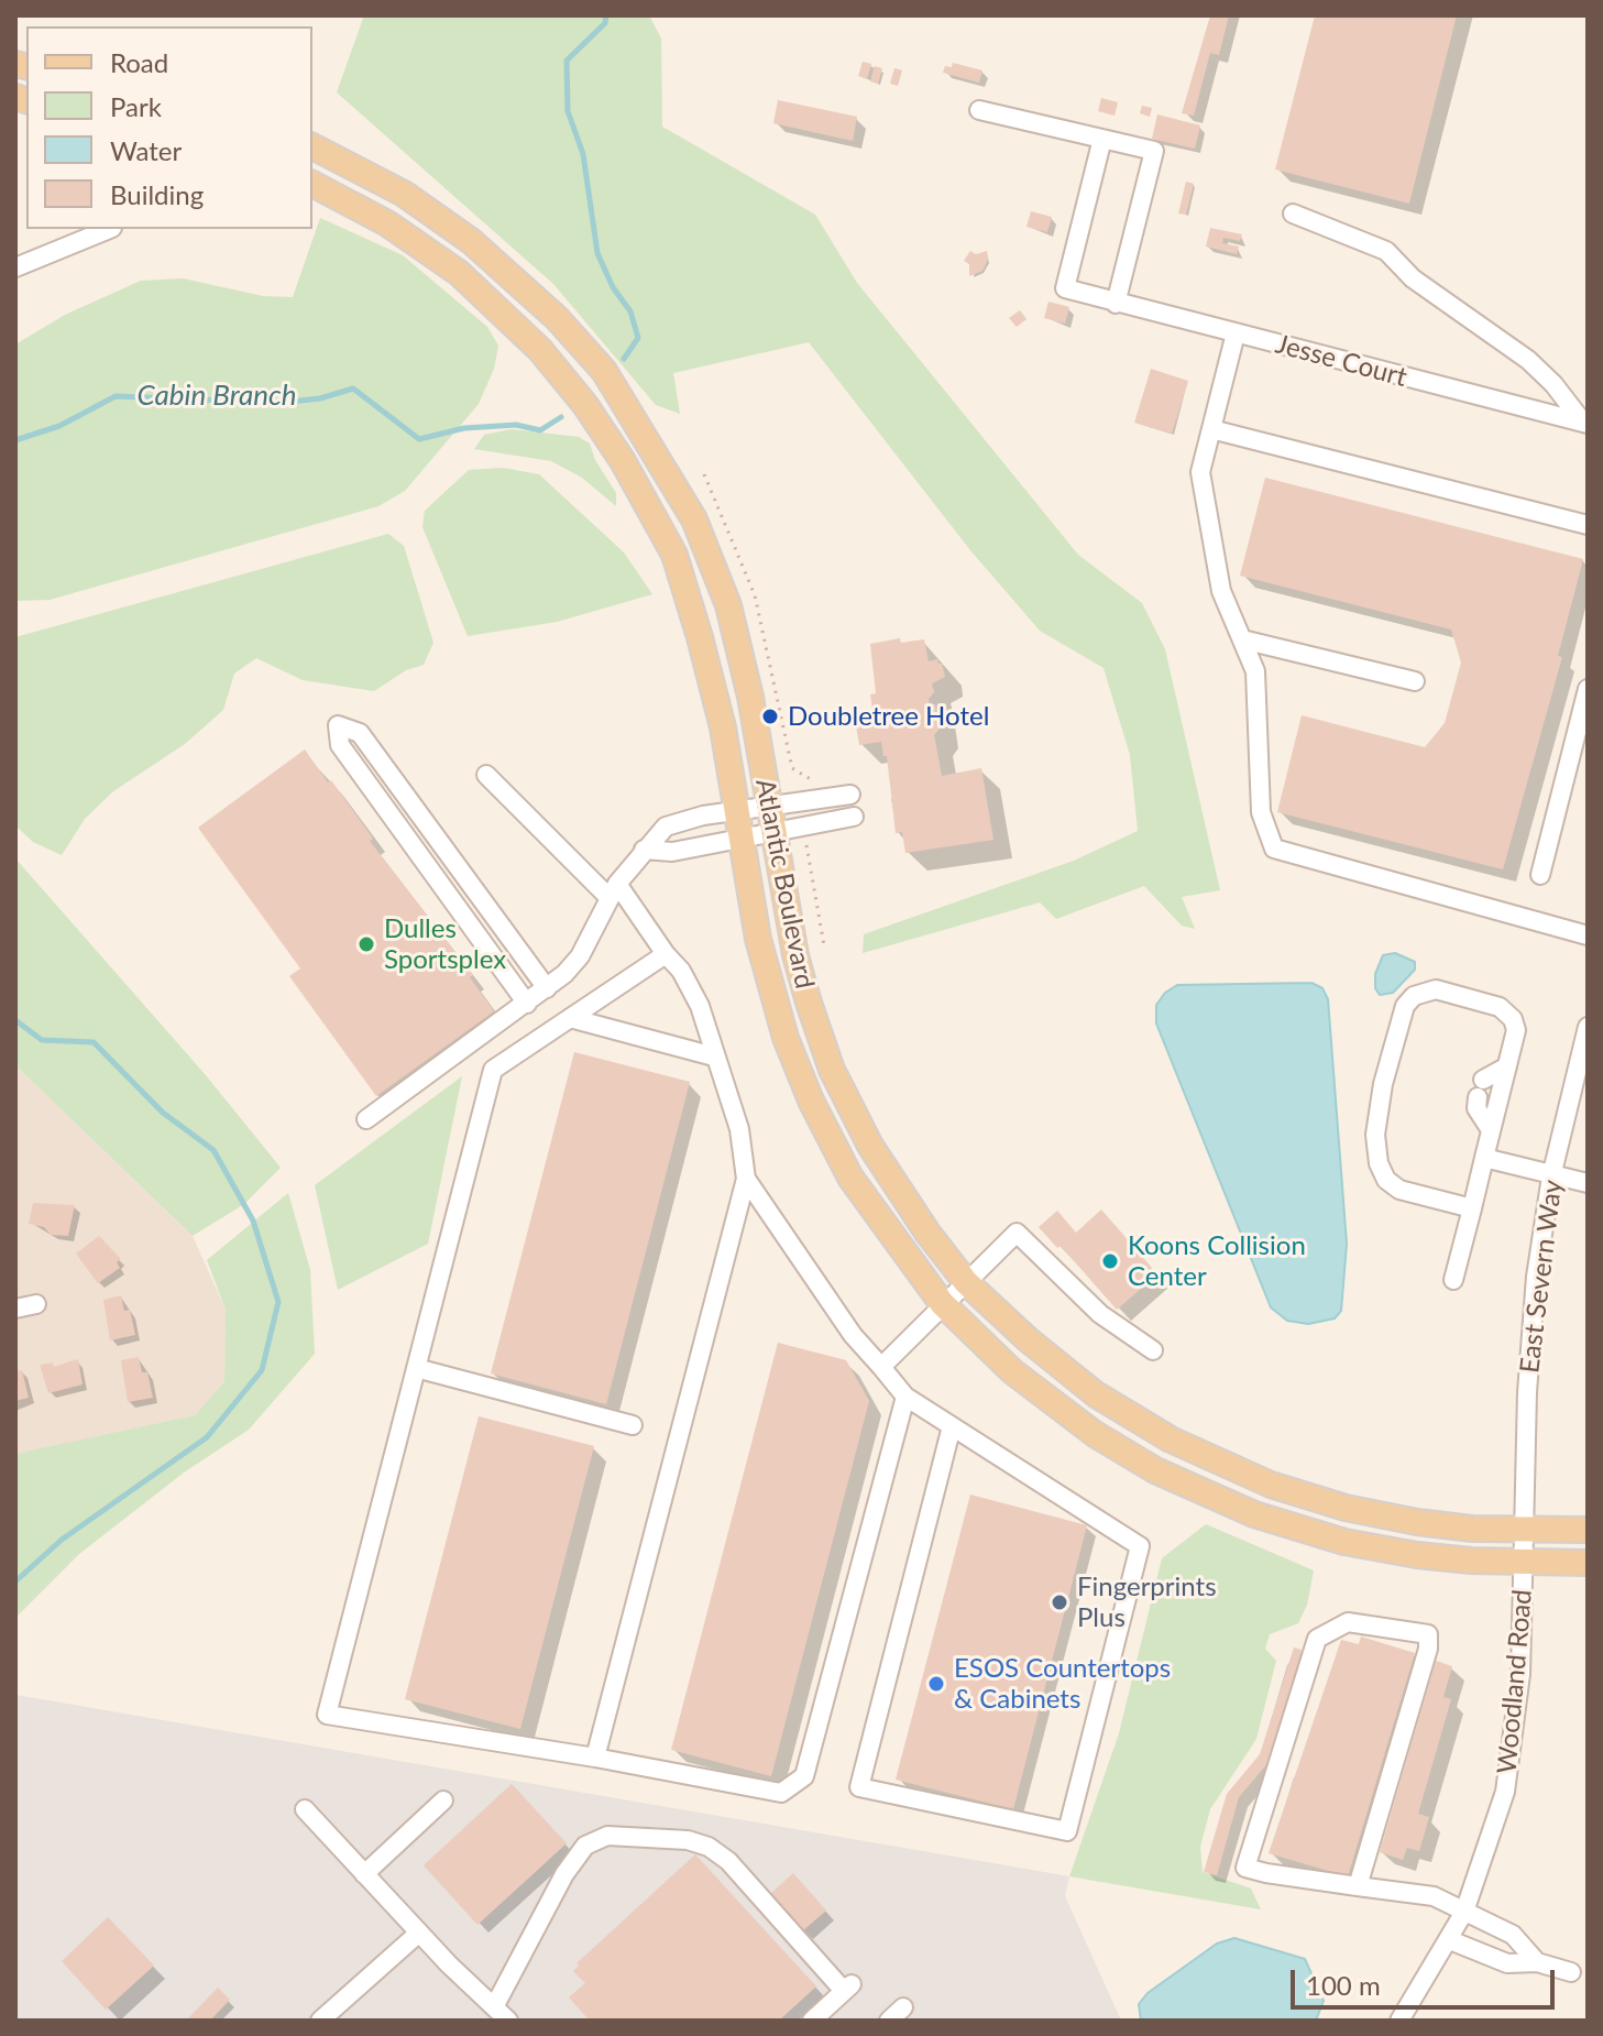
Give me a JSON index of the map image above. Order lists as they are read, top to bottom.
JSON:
{
  "streets": {
    "main road": ["Atlantic Boulevard"],
    "street": ["Jesse Court", "East Severn Way", "Woodland Road"]
  },
  "crossings": [
    ["Atlantic Boulevard", "East Severn Way"],
    ["Atlantic Boulevard", "Woodland Road"],
    ["East Severn Way", "Woodland Road"]
  ],
  "water": ["Cabin Branch"],
  "places": [
    "Doubletree Hotel",
    "Dulles Sportsplex",
    "Koons Collision Center",
    "Fingerprints Plus",
    "ESOS Countertops & Cabinets"
  ],
  "legend": [
    "Road",
    "Park",
    "Water",
    "Building"
  ],
  "scale_bar": "100 m"
}
